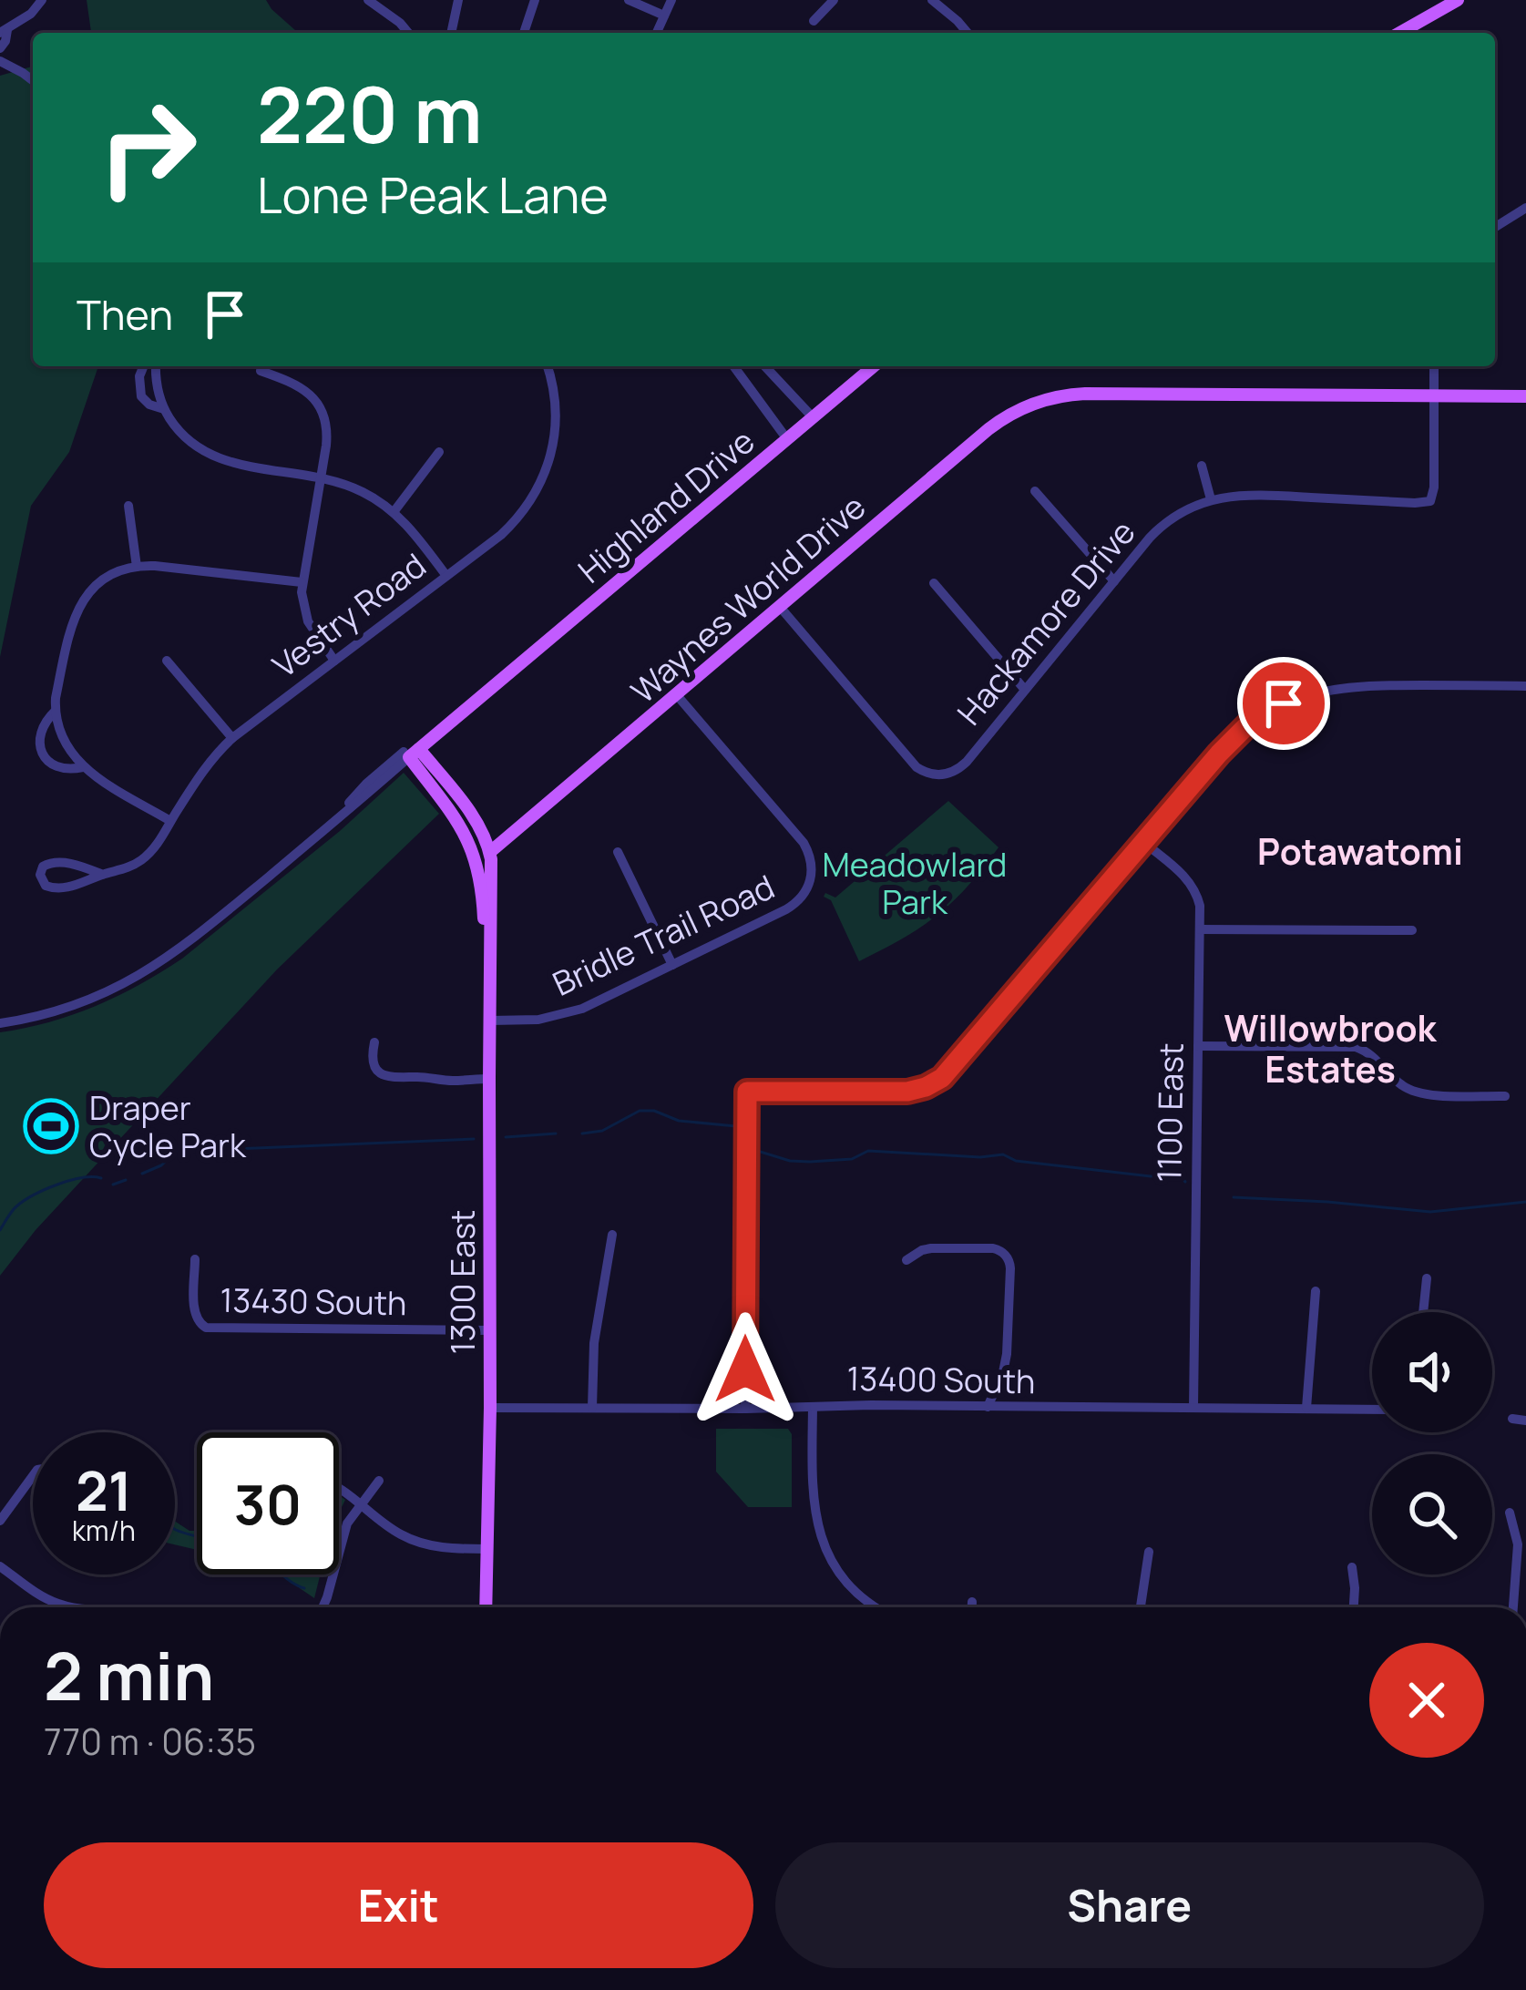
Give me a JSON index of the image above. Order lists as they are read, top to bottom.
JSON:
{
  "streets": {
    "main road": ["Highland Drive", "Waynes World Drive", "1300 East"],
    "street": [
      "Vestry Road",
      "Hackamore Drive",
      "Bridle Trail Road",
      "1100 East",
      "13430 South",
      "13400 South"
    ]
  },
  "crossings": [
    ["Highland Drive", "1300 East"],
    ["Waynes World Drive", "Hackamore Drive"],
    ["Waynes World Drive", "Bridle Trail Road"],
    ["Waynes World Drive", "1300 East"],
    ["Bridle Trail Road", "1300 East"],
    ["1100 East", "13400 South"],
    ["1300 East", "13430 South"],
    ["1300 East", "13400 South"]
  ],
  "districts": ["Potawatomi", "Willowbrook Estates"],
  "parks": ["Meadowlard Park"],
  "places": {
    "sports": ["Draper Cycle Park"]
  },
  "page": {
    "turn": ["220 m", "Lone Peak Lane"],
    "then": "Then",
    "speed": "21 km/h",
    "limit": "30",
    "heading": ["2 min", "770 m · 06:35"],
    "buttons": ["Exit", "Share"]
  }
}
